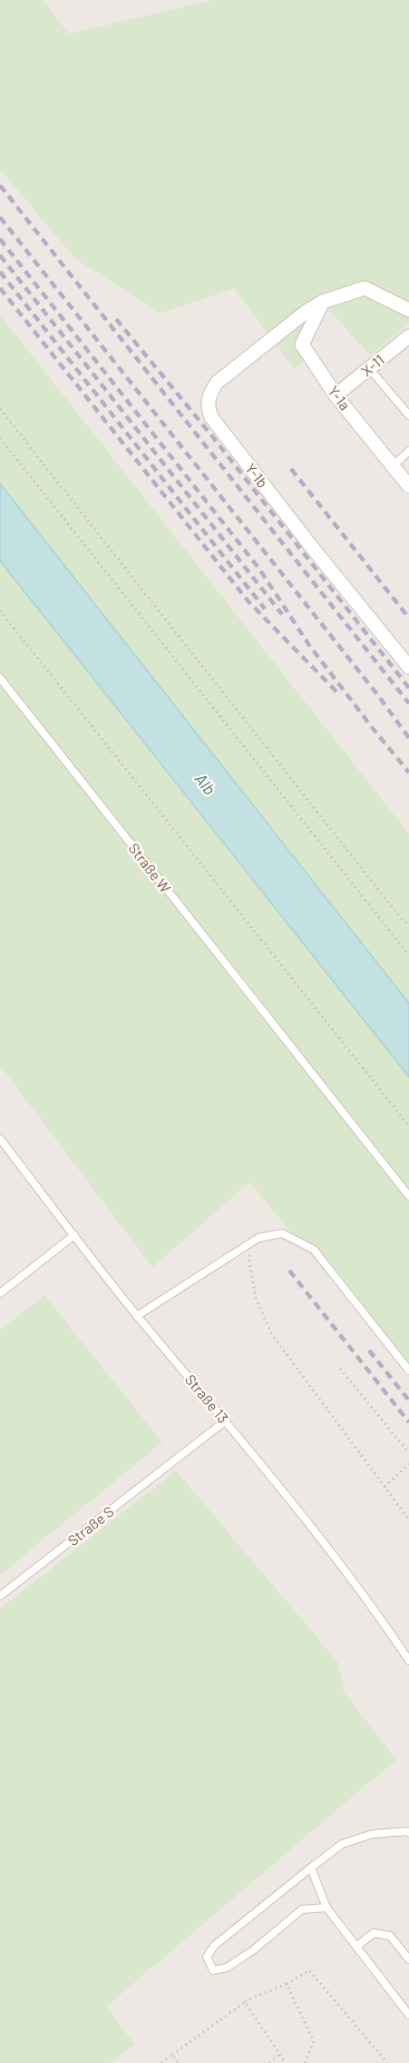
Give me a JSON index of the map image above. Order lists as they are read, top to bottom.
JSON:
{
  "streets": {
    "street": ["X-11", "Y-1a", "Y-1b"],
    "lane": ["Straße W", "Straße 13", "Straße S"]
  },
  "crossings": [
    ["X-11", "Y-1a"],
    ["Y-1a", "Y-1b"],
    ["Straße 13", "Straße S"]
  ],
  "water": ["Alb"]
}
